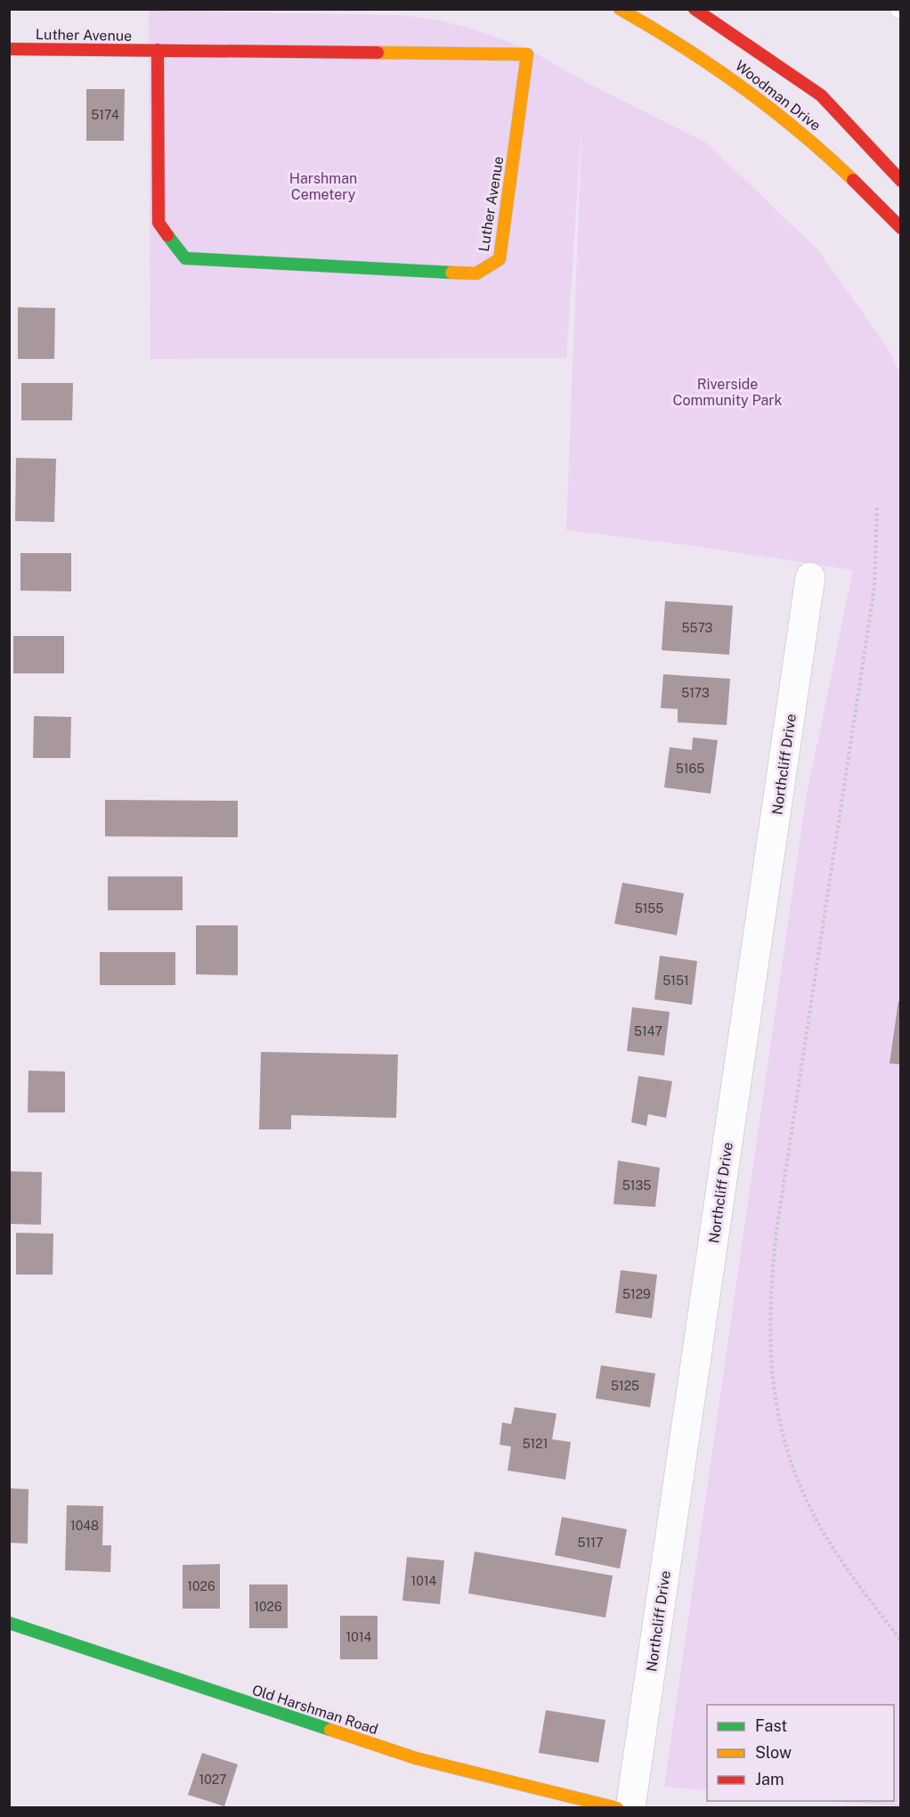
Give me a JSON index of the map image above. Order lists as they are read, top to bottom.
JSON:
{
  "streets": {
    "street": [
      "Luther Avenue",
      "Woodman Drive",
      "Northcliff Drive",
      "Old Harshman Road"
    ]
  },
  "parks": ["Harshman Cemetery", "Riverside Community Park"],
  "house_numbers": [
    "5174",
    "5573",
    "5173",
    "5165",
    "5155",
    "5151",
    "5147",
    "5135",
    "5129",
    "5125",
    "5121",
    "1048",
    "5117",
    "1014",
    "1026",
    "1026",
    "1014",
    "1027"
  ],
  "legend": ["Fast", "Slow", "Jam"]
}
